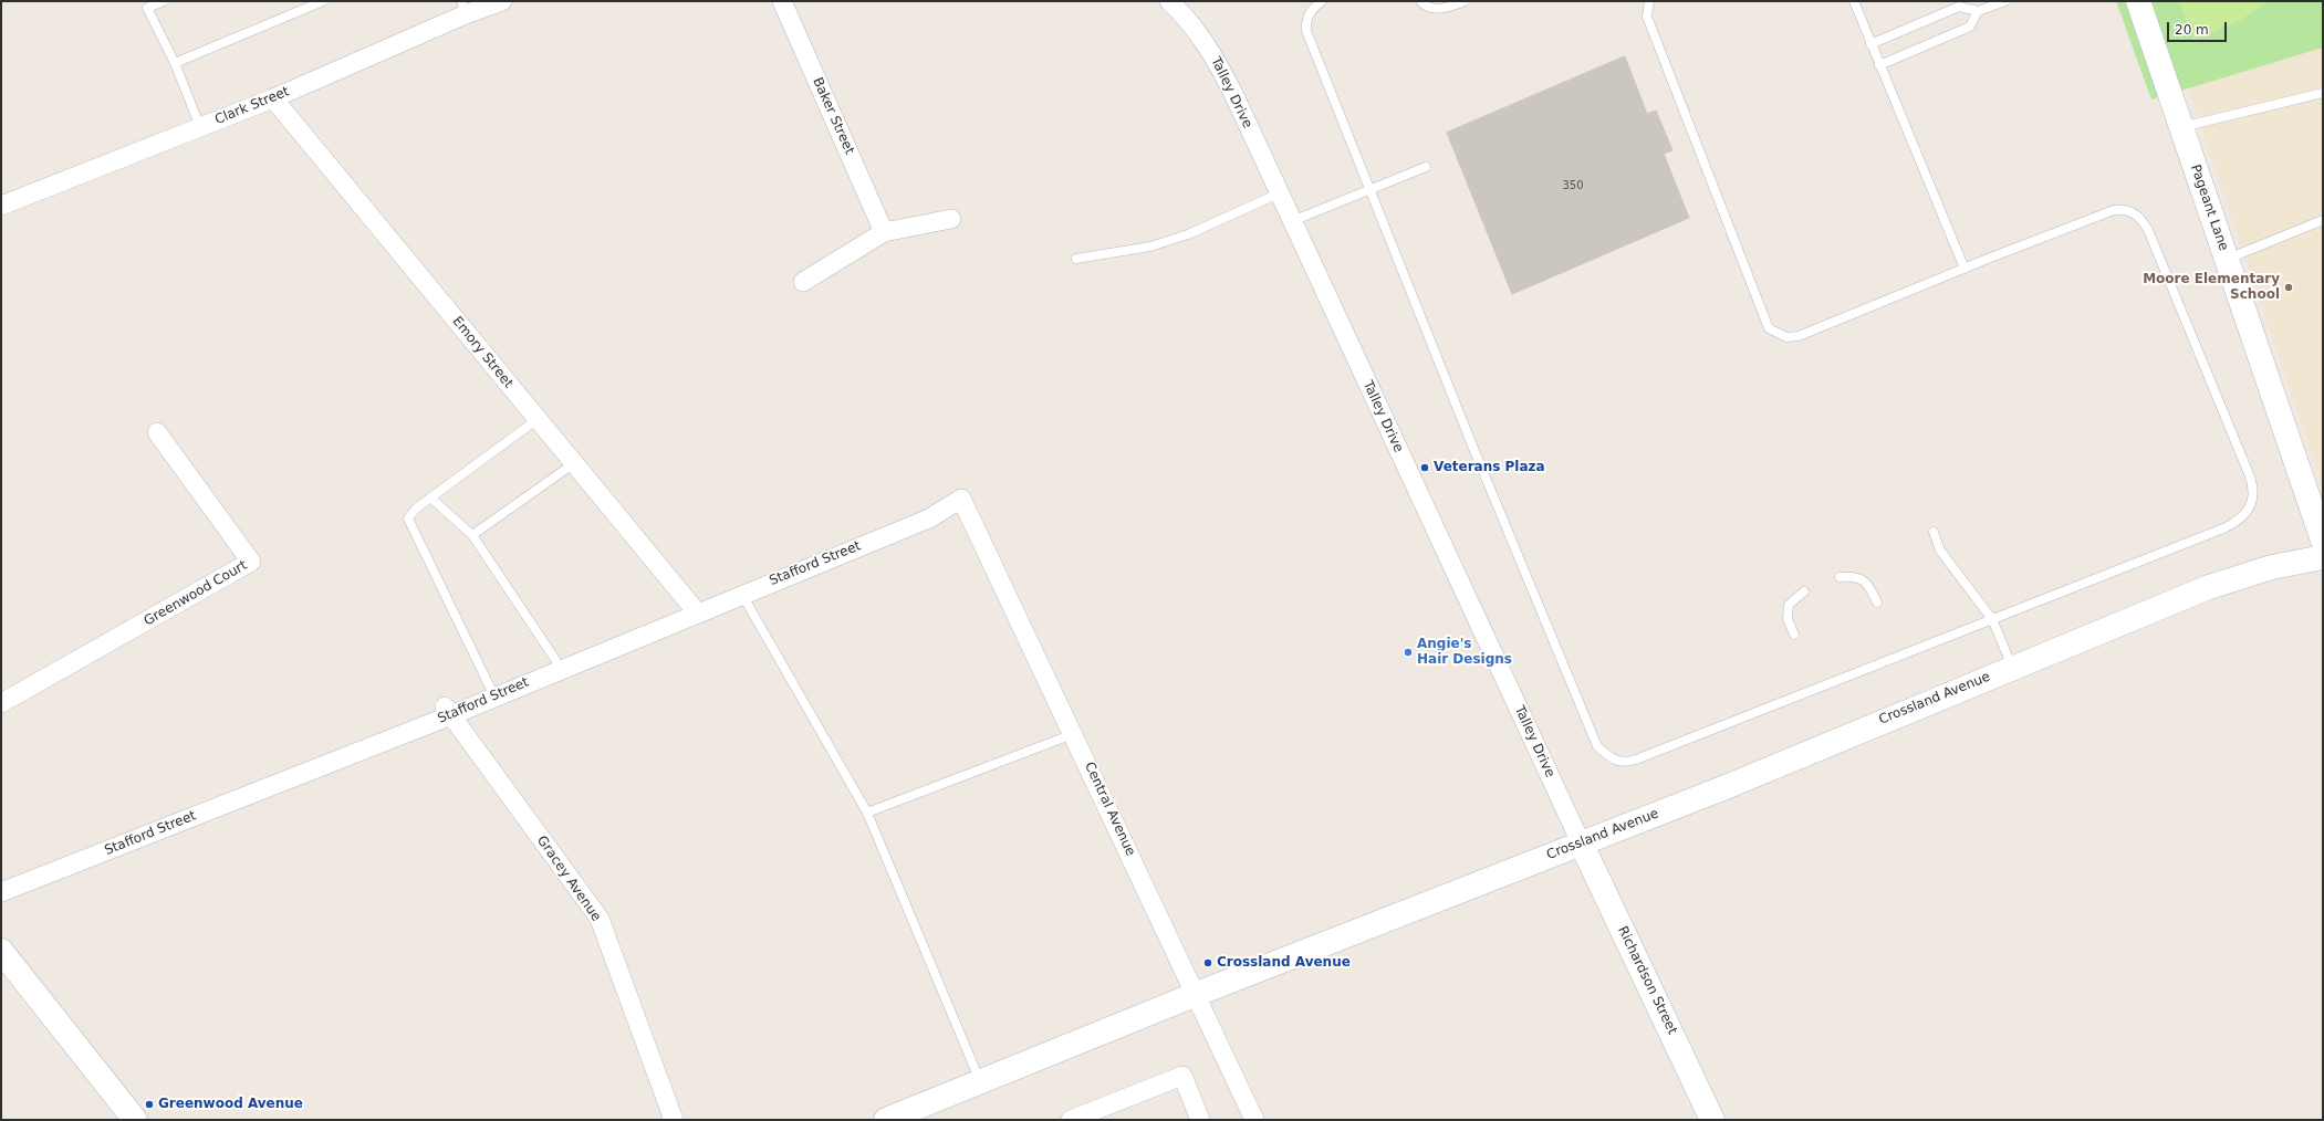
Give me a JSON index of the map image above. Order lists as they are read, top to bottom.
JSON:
{
  "streets": {
    "main road": ["Pageant Lane", "Crossland Avenue", "Richardson Street"],
    "street": [
      "Talley Drive",
      "Clark Street",
      "Baker Street",
      "Emory Street",
      "Stafford Street",
      "Greenwood Court",
      "Central Avenue",
      "Gracey Avenue"
    ]
  },
  "crossings": [
    ["Talley Drive", "Crossland Avenue"],
    ["Talley Drive", "Richardson Street"],
    ["Clark Street", "Emory Street"],
    ["Stafford Street", "Central Avenue"],
    ["Stafford Street", "Gracey Avenue"],
    ["Crossland Avenue", "Central Avenue"],
    ["Crossland Avenue", "Richardson Street"]
  ],
  "places": [
    "Moore Elementary School",
    "Veterans Plaza",
    "Angie's Hair Designs",
    "Crossland Avenue",
    "Greenwood Avenue"
  ],
  "house_numbers": ["350"],
  "scale_bar": "20 m"
}
